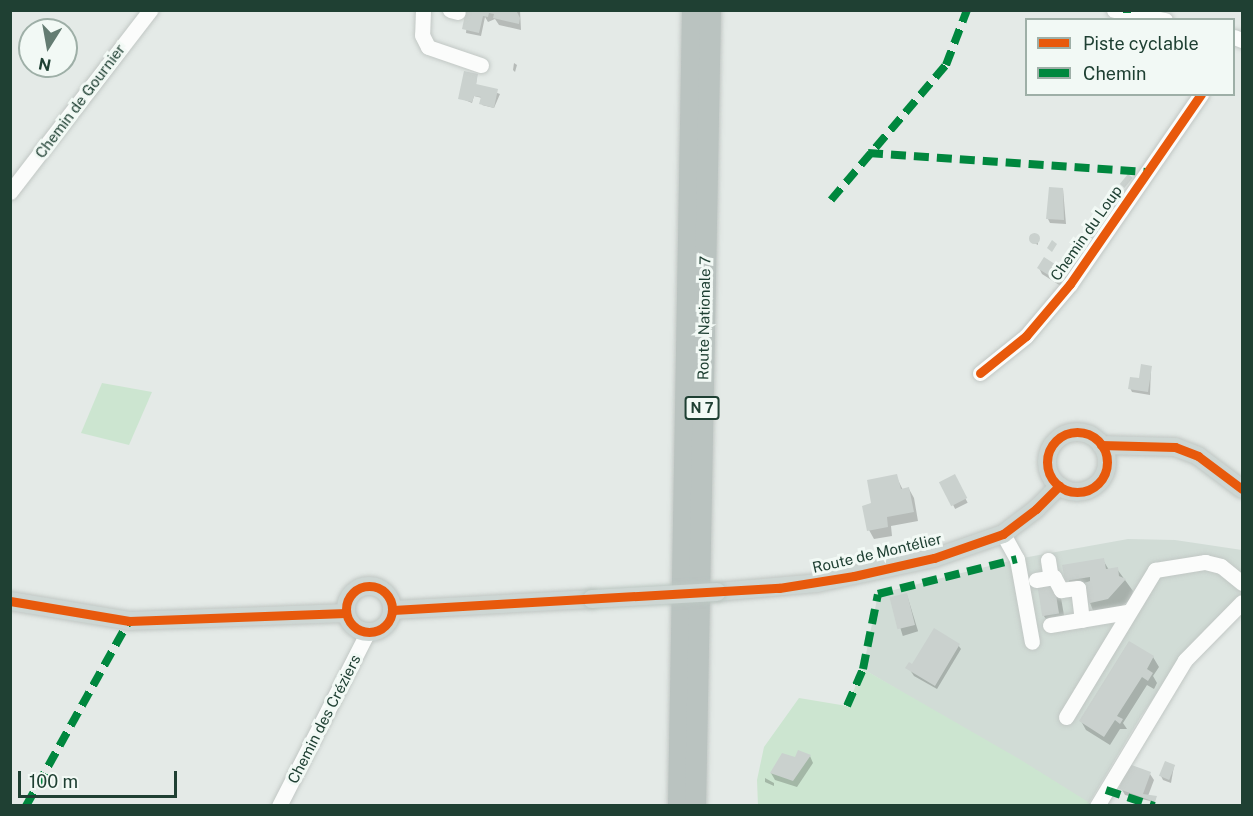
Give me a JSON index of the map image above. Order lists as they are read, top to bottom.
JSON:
{
  "streets": {
    "highway": ["Route Nationale 7", "N 7"],
    "main road": ["Route de Montélier"],
    "street": ["Chemin de Gournier", "Chemin du Loup", "Chemin des Créziers"]
  },
  "crossings": [
    ["Route de Montélier", "Chemin des Créziers"]
  ],
  "legend": ["Piste cyclable", "Chemin"],
  "scale_bar": "100 m",
  "north": "bottom"
}
